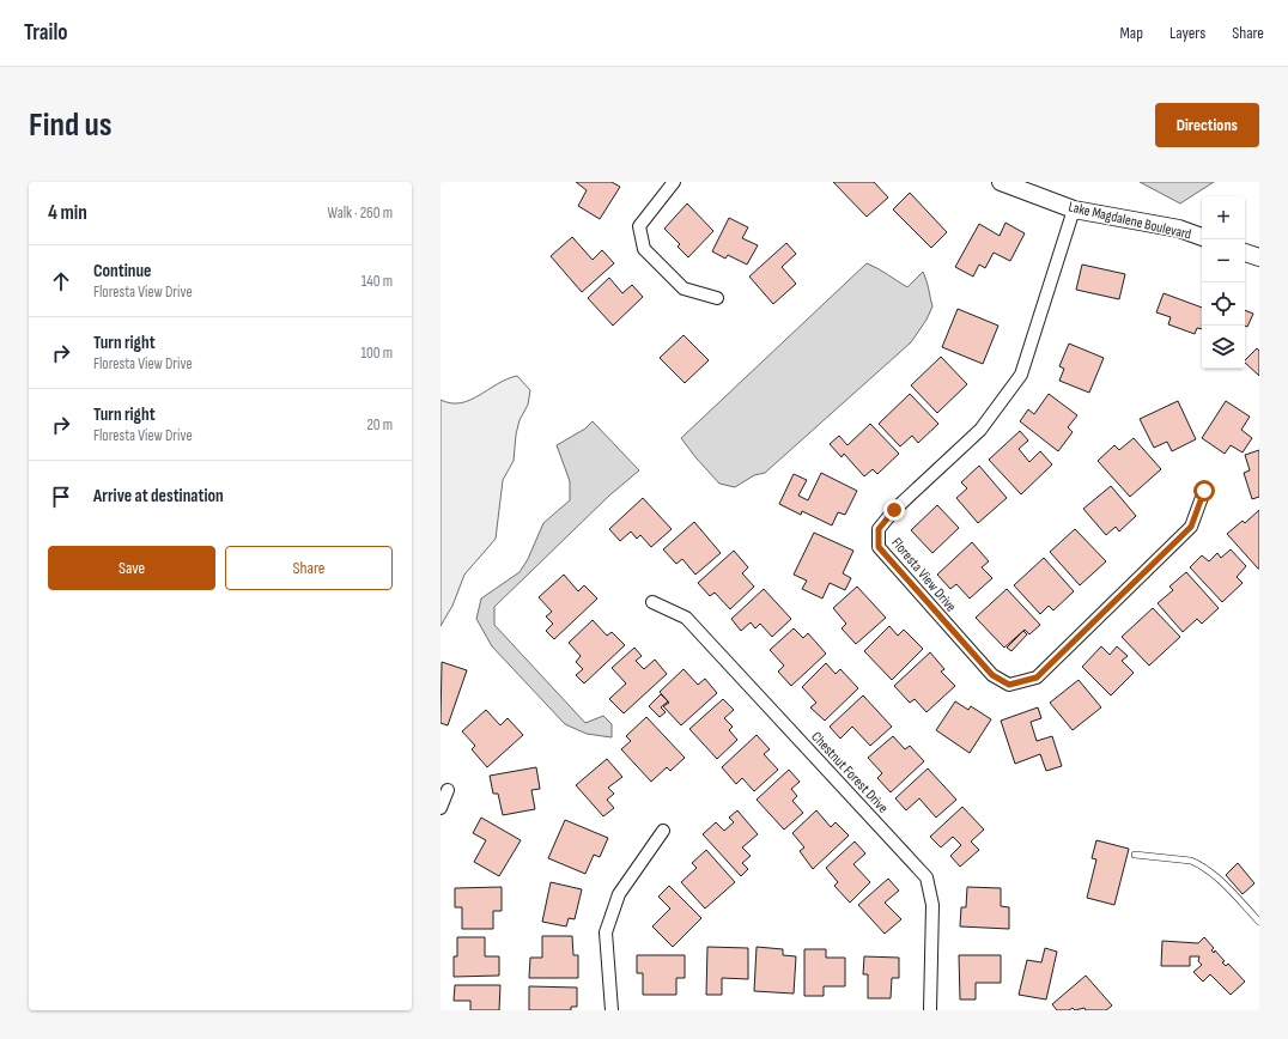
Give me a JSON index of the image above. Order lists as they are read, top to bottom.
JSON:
{
  "streets": {
    "street": ["Lake Magdalene Boulevard", "Floresta View Drive", "Chestnut Forest Drive"]
  },
  "crossings": [
    ["Lake Magdalene Boulevard", "Floresta View Drive"]
  ],
  "page": {
    "header": "Trailo",
    "nav": ["Map", "Layers", "Share"],
    "buttons": [
      "Directions",
      ["Save", "Share"]
    ],
    "title": "Find us",
    "heading": ["4 min", "Walk · 260 m"],
    "map_buttons": ["+", "−"],
    "list": [
      ["Continue", "Floresta View Drive", "140 m"],
      ["Turn right", "Floresta View Drive", "100 m"],
      ["Turn right", "Floresta View Drive", "20 m"],
      "Arrive at destination"
    ]
  }
}
